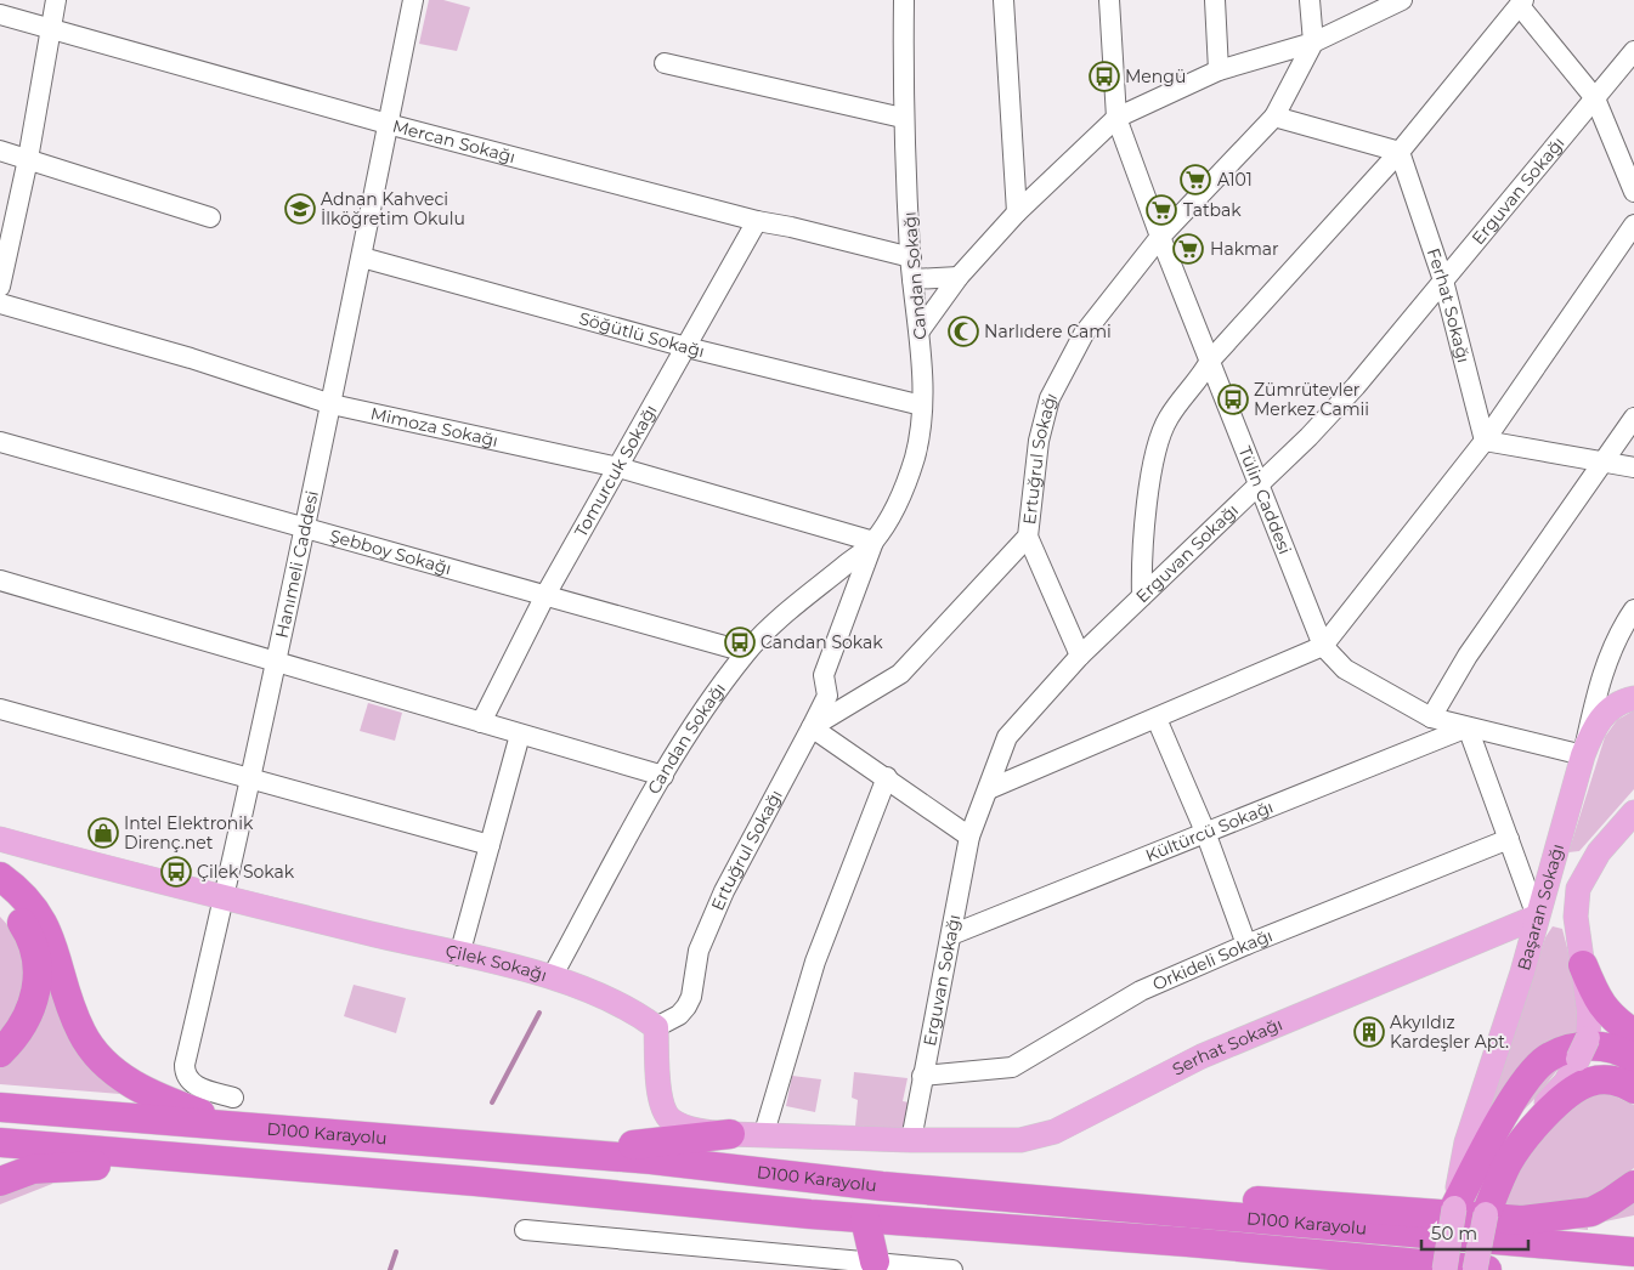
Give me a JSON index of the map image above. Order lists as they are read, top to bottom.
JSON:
{
  "streets": {
    "highway": ["D100 Karayolu"],
    "main road": ["Başaran Sokağı", "Çilek Sokağı", "Serhat Sokağı"],
    "street": [
      "Mercan Sokağı",
      "Erguvan Sokağı",
      "Candan Sokağı",
      "Ferhat Sokağı",
      "Söğütlü Sokağı",
      "Mimoza Sokağı",
      "Ertuğrul Sokağı",
      "Tomurcuk Sokağı",
      "Tülin Caddesi",
      "Şebboy Sokağı",
      "Hanımeli Caddesi",
      "Kültürcü Sokağı",
      "Orkideli Sokağı"
    ]
  },
  "crossings": [
    ["Mercan Sokağı", "Candan Sokağı"],
    ["Mercan Sokağı", "Tomurcuk Sokağı"],
    ["Mercan Sokağı", "Hanımeli Caddesi"],
    ["Erguvan Sokağı", "Ferhat Sokağı"],
    ["Erguvan Sokağı", "Tülin Caddesi"],
    ["Erguvan Sokağı", "Kültürcü Sokağı"],
    ["Erguvan Sokağı", "Orkideli Sokağı"],
    ["Erguvan Sokağı", "Serhat Sokağı"],
    ["Candan Sokağı", "Söğütlü Sokağı"],
    ["Candan Sokağı", "Mimoza Sokağı"],
    ["Candan Sokağı", "Ertuğrul Sokağı"],
    ["Candan Sokağı", "Şebboy Sokağı"],
    ["Candan Sokağı", "Çilek Sokağı"],
    ["Söğütlü Sokağı", "Tomurcuk Sokağı"],
    ["Söğütlü Sokağı", "Hanımeli Caddesi"],
    ["Mimoza Sokağı", "Tomurcuk Sokağı"],
    ["Mimoza Sokağı", "Hanımeli Caddesi"],
    ["Ertuğrul Sokağı", "Tülin Caddesi"],
    ["Ertuğrul Sokağı", "Çilek Sokağı"],
    ["Tomurcuk Sokağı", "Şebboy Sokağı"],
    ["Tülin Caddesi", "Kültürcü Sokağı"],
    ["Tülin Caddesi", "Başaran Sokağı"],
    ["Şebboy Sokağı", "Hanımeli Caddesi"],
    ["Hanımeli Caddesi", "Çilek Sokağı"],
    ["Başaran Sokağı", "Serhat Sokağı"]
  ],
  "places": {
    "bus stop": [
      "Mengü",
      "Zümrütevler Merkez Camii",
      "Candan Sokak",
      "Çilek Sokak"
    ],
    "supermarket": ["A101", "Tatbak", "Hakmar"],
    "school or university": ["Adnan Kahveci İlköğretim Okulu"],
    "mosque": ["Narlıdere Cami"],
    "shop": ["Intel Elektronik Direnç.net"],
    "building": ["Akyıldız Kardeşler Apt."]
  },
  "scale_bar": "50 m"
}
